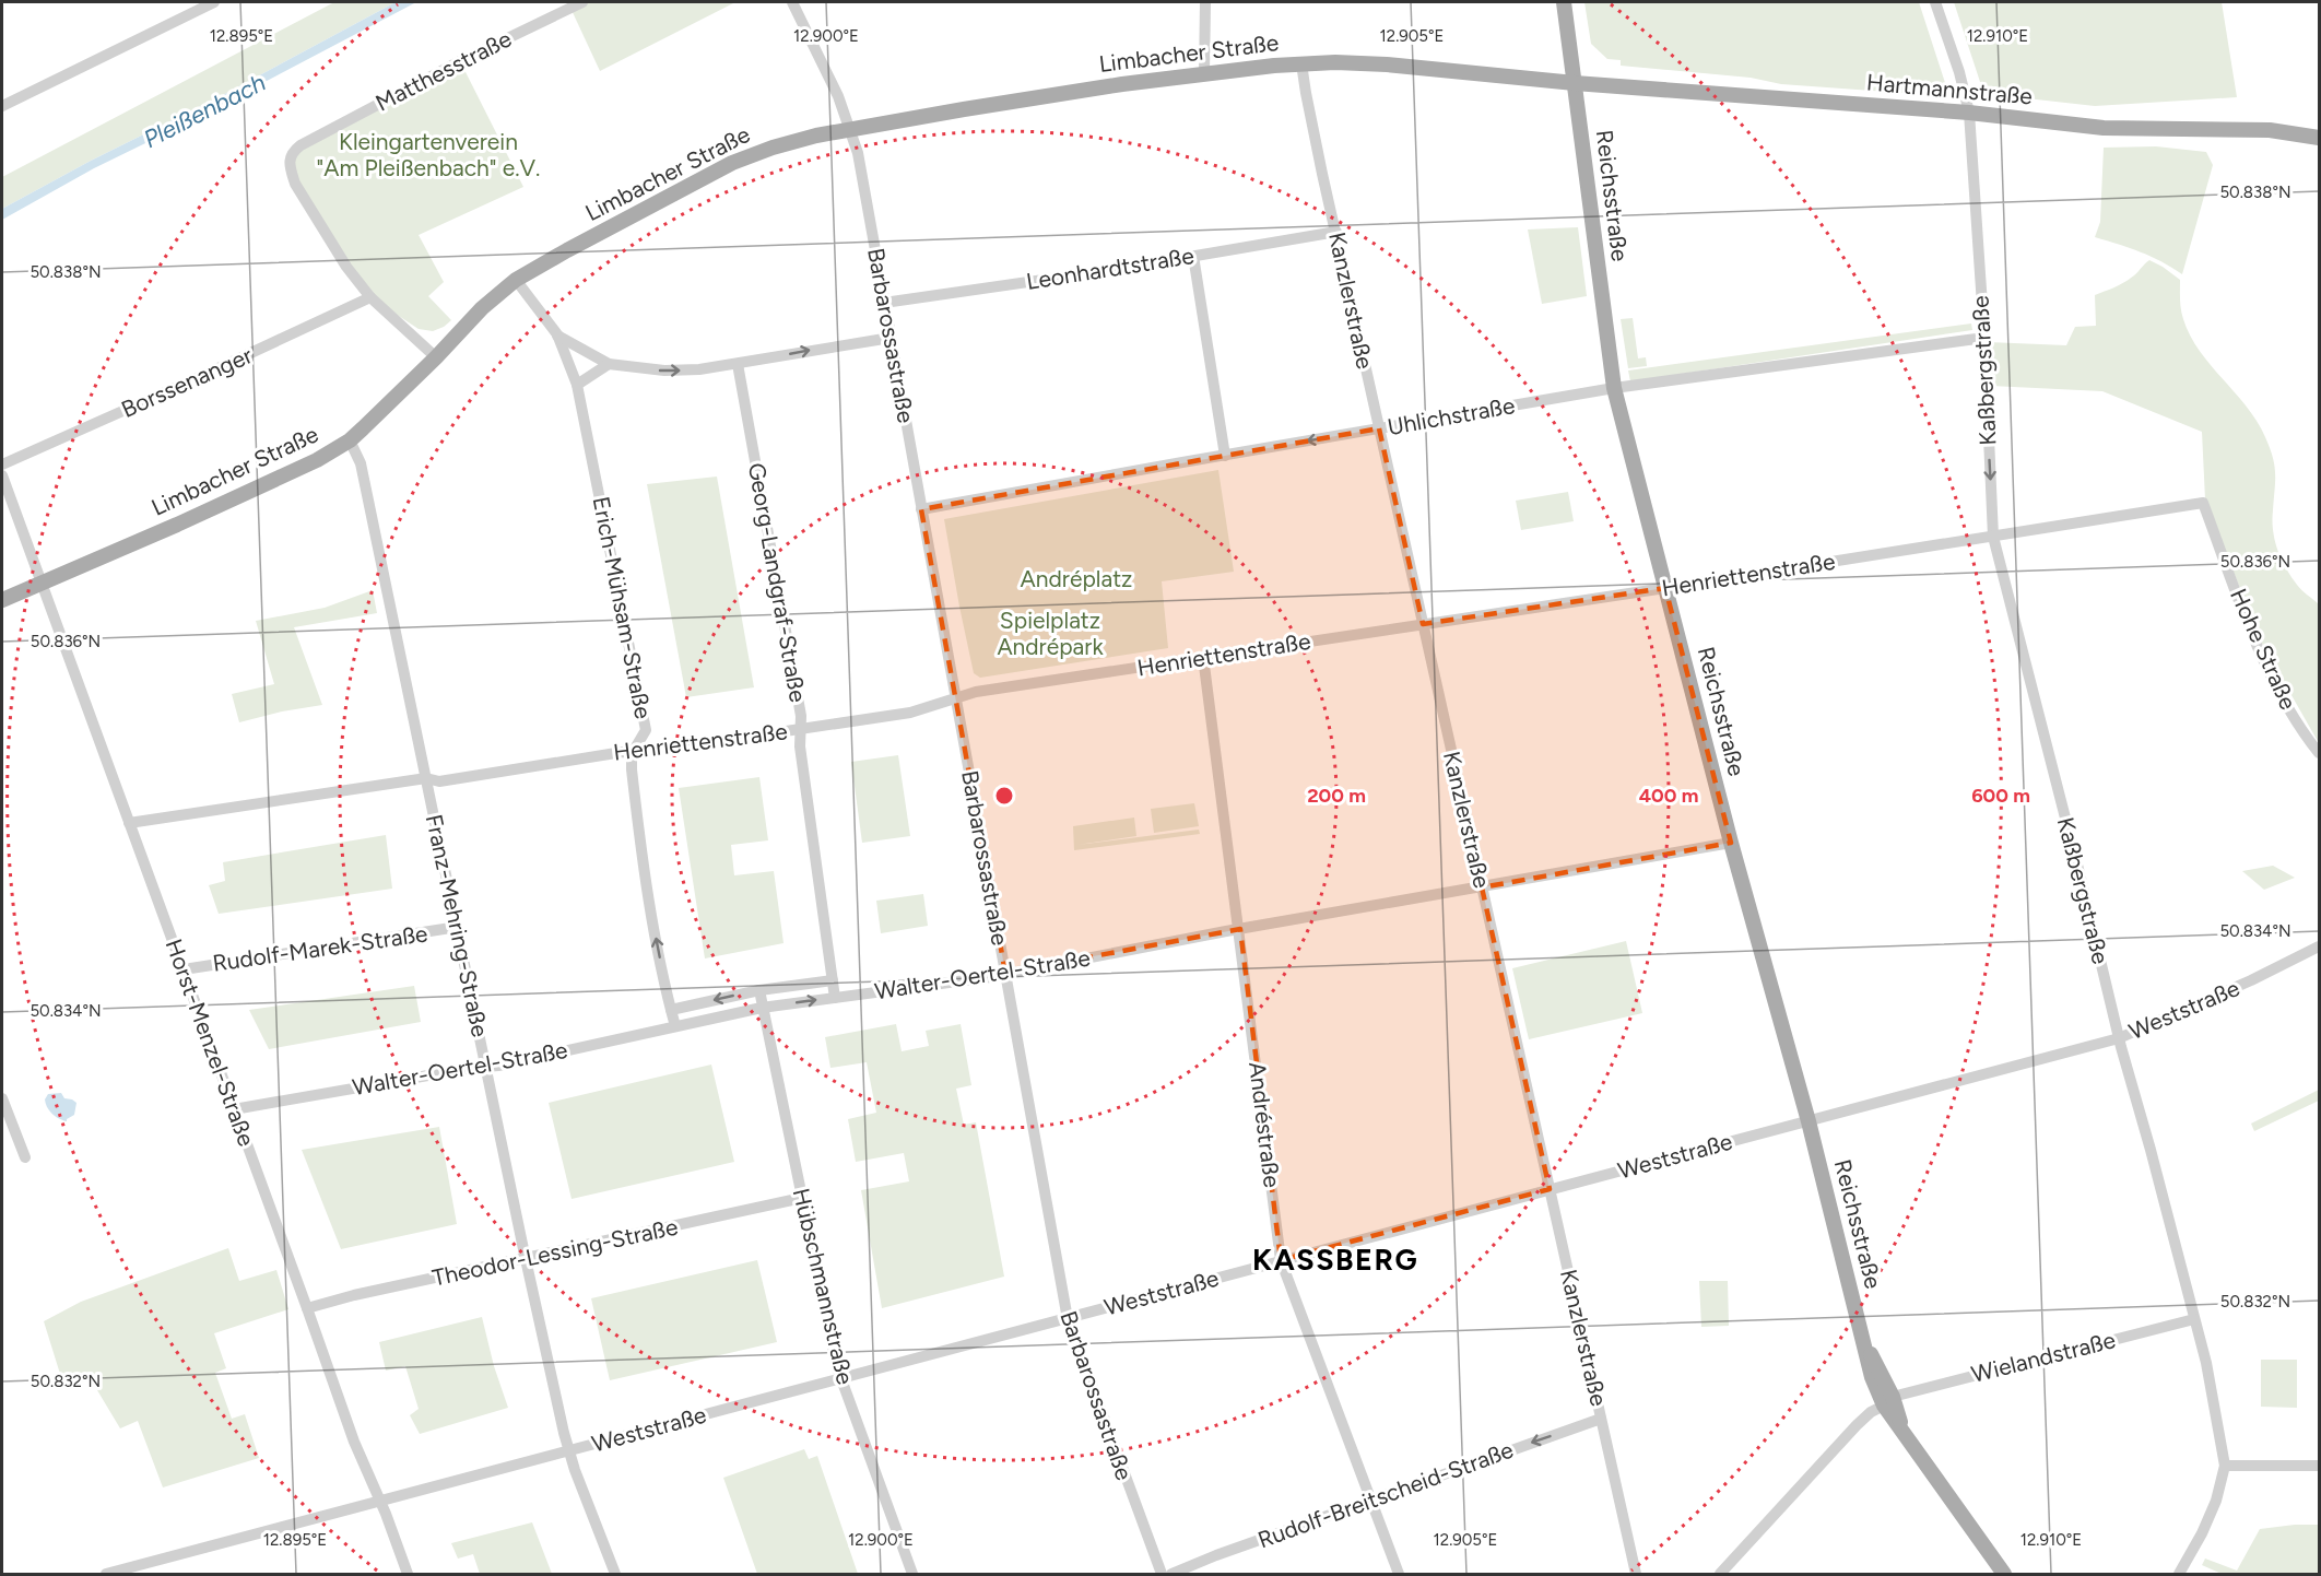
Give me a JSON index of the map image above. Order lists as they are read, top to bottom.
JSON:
{
  "streets": {
    "main road": ["Limbacher Straße", "Hartmannstraße", "Reichsstraße"],
    "street": [
      "Matthesstraße",
      "Leonhardtstraße",
      "Kanzlerstraße",
      "Barbarossastraße",
      "Kaßbergstraße",
      "Borssenanger",
      "Uhlichstraße",
      "Henriettenstraße",
      "Georg-Landgraf-Straße",
      "Erich-Mühsam-Straße",
      "Hohe Straße",
      "Franz-Mehring-Straße",
      "Rudolf-Marek-Straße",
      "Walter-Oertel-Straße",
      "Weststraße",
      "Horst-Menzel-Straße",
      "Andréstraße",
      "Theodor-Lessing-Straße",
      "Hübschmannstraße",
      "Wielandstraße",
      "Rudolf-Breitscheid-Straße"
    ]
  },
  "crossings": [
    ["Limbacher Straße", "Matthesstraße"],
    ["Limbacher Straße", "Hartmannstraße"],
    ["Limbacher Straße", "Reichsstraße"],
    ["Limbacher Straße", "Kanzlerstraße"],
    ["Limbacher Straße", "Barbarossastraße"],
    ["Limbacher Straße", "Erich-Mühsam-Straße"],
    ["Limbacher Straße", "Franz-Mehring-Straße"],
    ["Limbacher Straße", "Horst-Menzel-Straße"],
    ["Matthesstraße", "Borssenanger"],
    ["Hartmannstraße", "Reichsstraße"],
    ["Hartmannstraße", "Kaßbergstraße"],
    ["Reichsstraße", "Uhlichstraße"],
    ["Reichsstraße", "Henriettenstraße"],
    ["Reichsstraße", "Walter-Oertel-Straße"],
    ["Reichsstraße", "Weststraße"],
    ["Reichsstraße", "Wielandstraße"],
    ["Leonhardtstraße", "Kanzlerstraße"],
    ["Leonhardtstraße", "Barbarossastraße"],
    ["Kanzlerstraße", "Uhlichstraße"],
    ["Kanzlerstraße", "Henriettenstraße"],
    ["Kanzlerstraße", "Walter-Oertel-Straße"],
    ["Kanzlerstraße", "Weststraße"],
    ["Kanzlerstraße", "Rudolf-Breitscheid-Straße"],
    ["Barbarossastraße", "Uhlichstraße"],
    ["Barbarossastraße", "Henriettenstraße"],
    ["Barbarossastraße", "Walter-Oertel-Straße"],
    ["Barbarossastraße", "Weststraße"],
    ["Kaßbergstraße", "Uhlichstraße"],
    ["Kaßbergstraße", "Henriettenstraße"],
    ["Kaßbergstraße", "Weststraße"],
    ["Kaßbergstraße", "Wielandstraße"],
    ["Henriettenstraße", "Georg-Landgraf-Straße"],
    ["Henriettenstraße", "Erich-Mühsam-Straße"],
    ["Henriettenstraße", "Hohe Straße"],
    ["Henriettenstraße", "Franz-Mehring-Straße"],
    ["Henriettenstraße", "Horst-Menzel-Straße"],
    ["Henriettenstraße", "Andréstraße"],
    ["Georg-Landgraf-Straße", "Walter-Oertel-Straße"],
    ["Erich-Mühsam-Straße", "Walter-Oertel-Straße"],
    ["Franz-Mehring-Straße", "Rudolf-Marek-Straße"],
    ["Franz-Mehring-Straße", "Walter-Oertel-Straße"],
    ["Franz-Mehring-Straße", "Weststraße"],
    ["Franz-Mehring-Straße", "Theodor-Lessing-Straße"],
    ["Rudolf-Marek-Straße", "Horst-Menzel-Straße"],
    ["Walter-Oertel-Straße", "Horst-Menzel-Straße"],
    ["Walter-Oertel-Straße", "Andréstraße"],
    ["Walter-Oertel-Straße", "Hübschmannstraße"],
    ["Weststraße", "Horst-Menzel-Straße"],
    ["Weststraße", "Andréstraße"],
    ["Weststraße", "Hübschmannstraße"],
    ["Horst-Menzel-Straße", "Theodor-Lessing-Straße"],
    ["Andréstraße", "Rudolf-Breitscheid-Straße"],
    ["Theodor-Lessing-Straße", "Hübschmannstraße"]
  ],
  "one_way": ["Rudolf-Breitscheid-Straße"],
  "districts": ["KASSBERG"],
  "water": ["Pleißenbach"],
  "parks": ["Kleingartenverein \"Am Pleißenbach\" e.V.", "Andréplatz", "Spielplatz Andrépark"],
  "coordinates": [
    "12.895°E",
    "12.900°E",
    "12.905°E",
    "12.910°E",
    "50.838°N",
    "50.836°N",
    "50.834°N",
    "50.832°N"
  ],
  "rings": ["200 m", "400 m", "600 m"]
}
